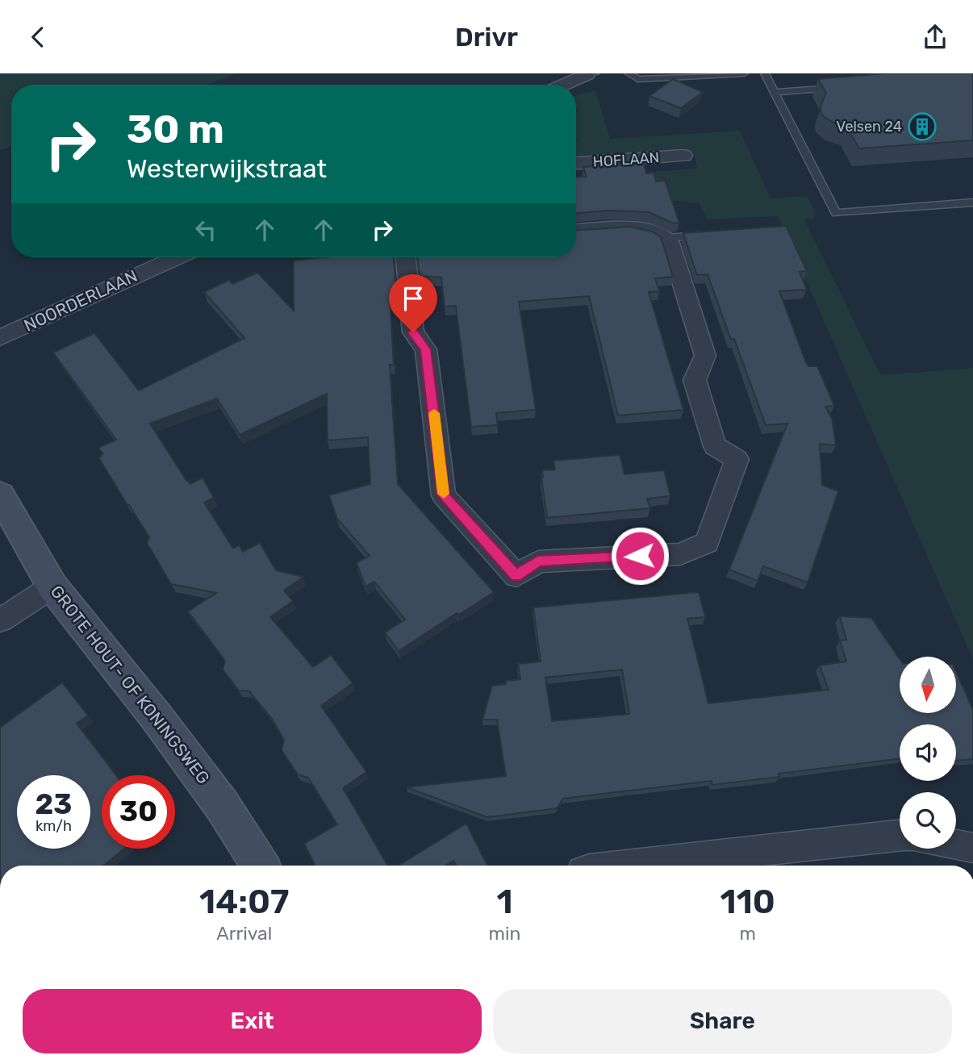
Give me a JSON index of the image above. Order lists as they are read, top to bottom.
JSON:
{
  "streets": {
    "street": ["HOFLAAN", "NOORDERLAAN", "GROTE HOUT- OF KONINGSWEG"]
  },
  "places": {
    "building": ["Velsen 24"]
  },
  "north": "bottom",
  "page": {
    "header": "Drivr",
    "turn": ["30 m", "Westerwijkstraat"],
    "speed": "23 km/h",
    "limit": "30",
    "eta": [
      "14:07",
      "Arrival",
      "1",
      "min",
      "110",
      "m"
    ],
    "buttons": ["Exit", "Share"]
  }
}
